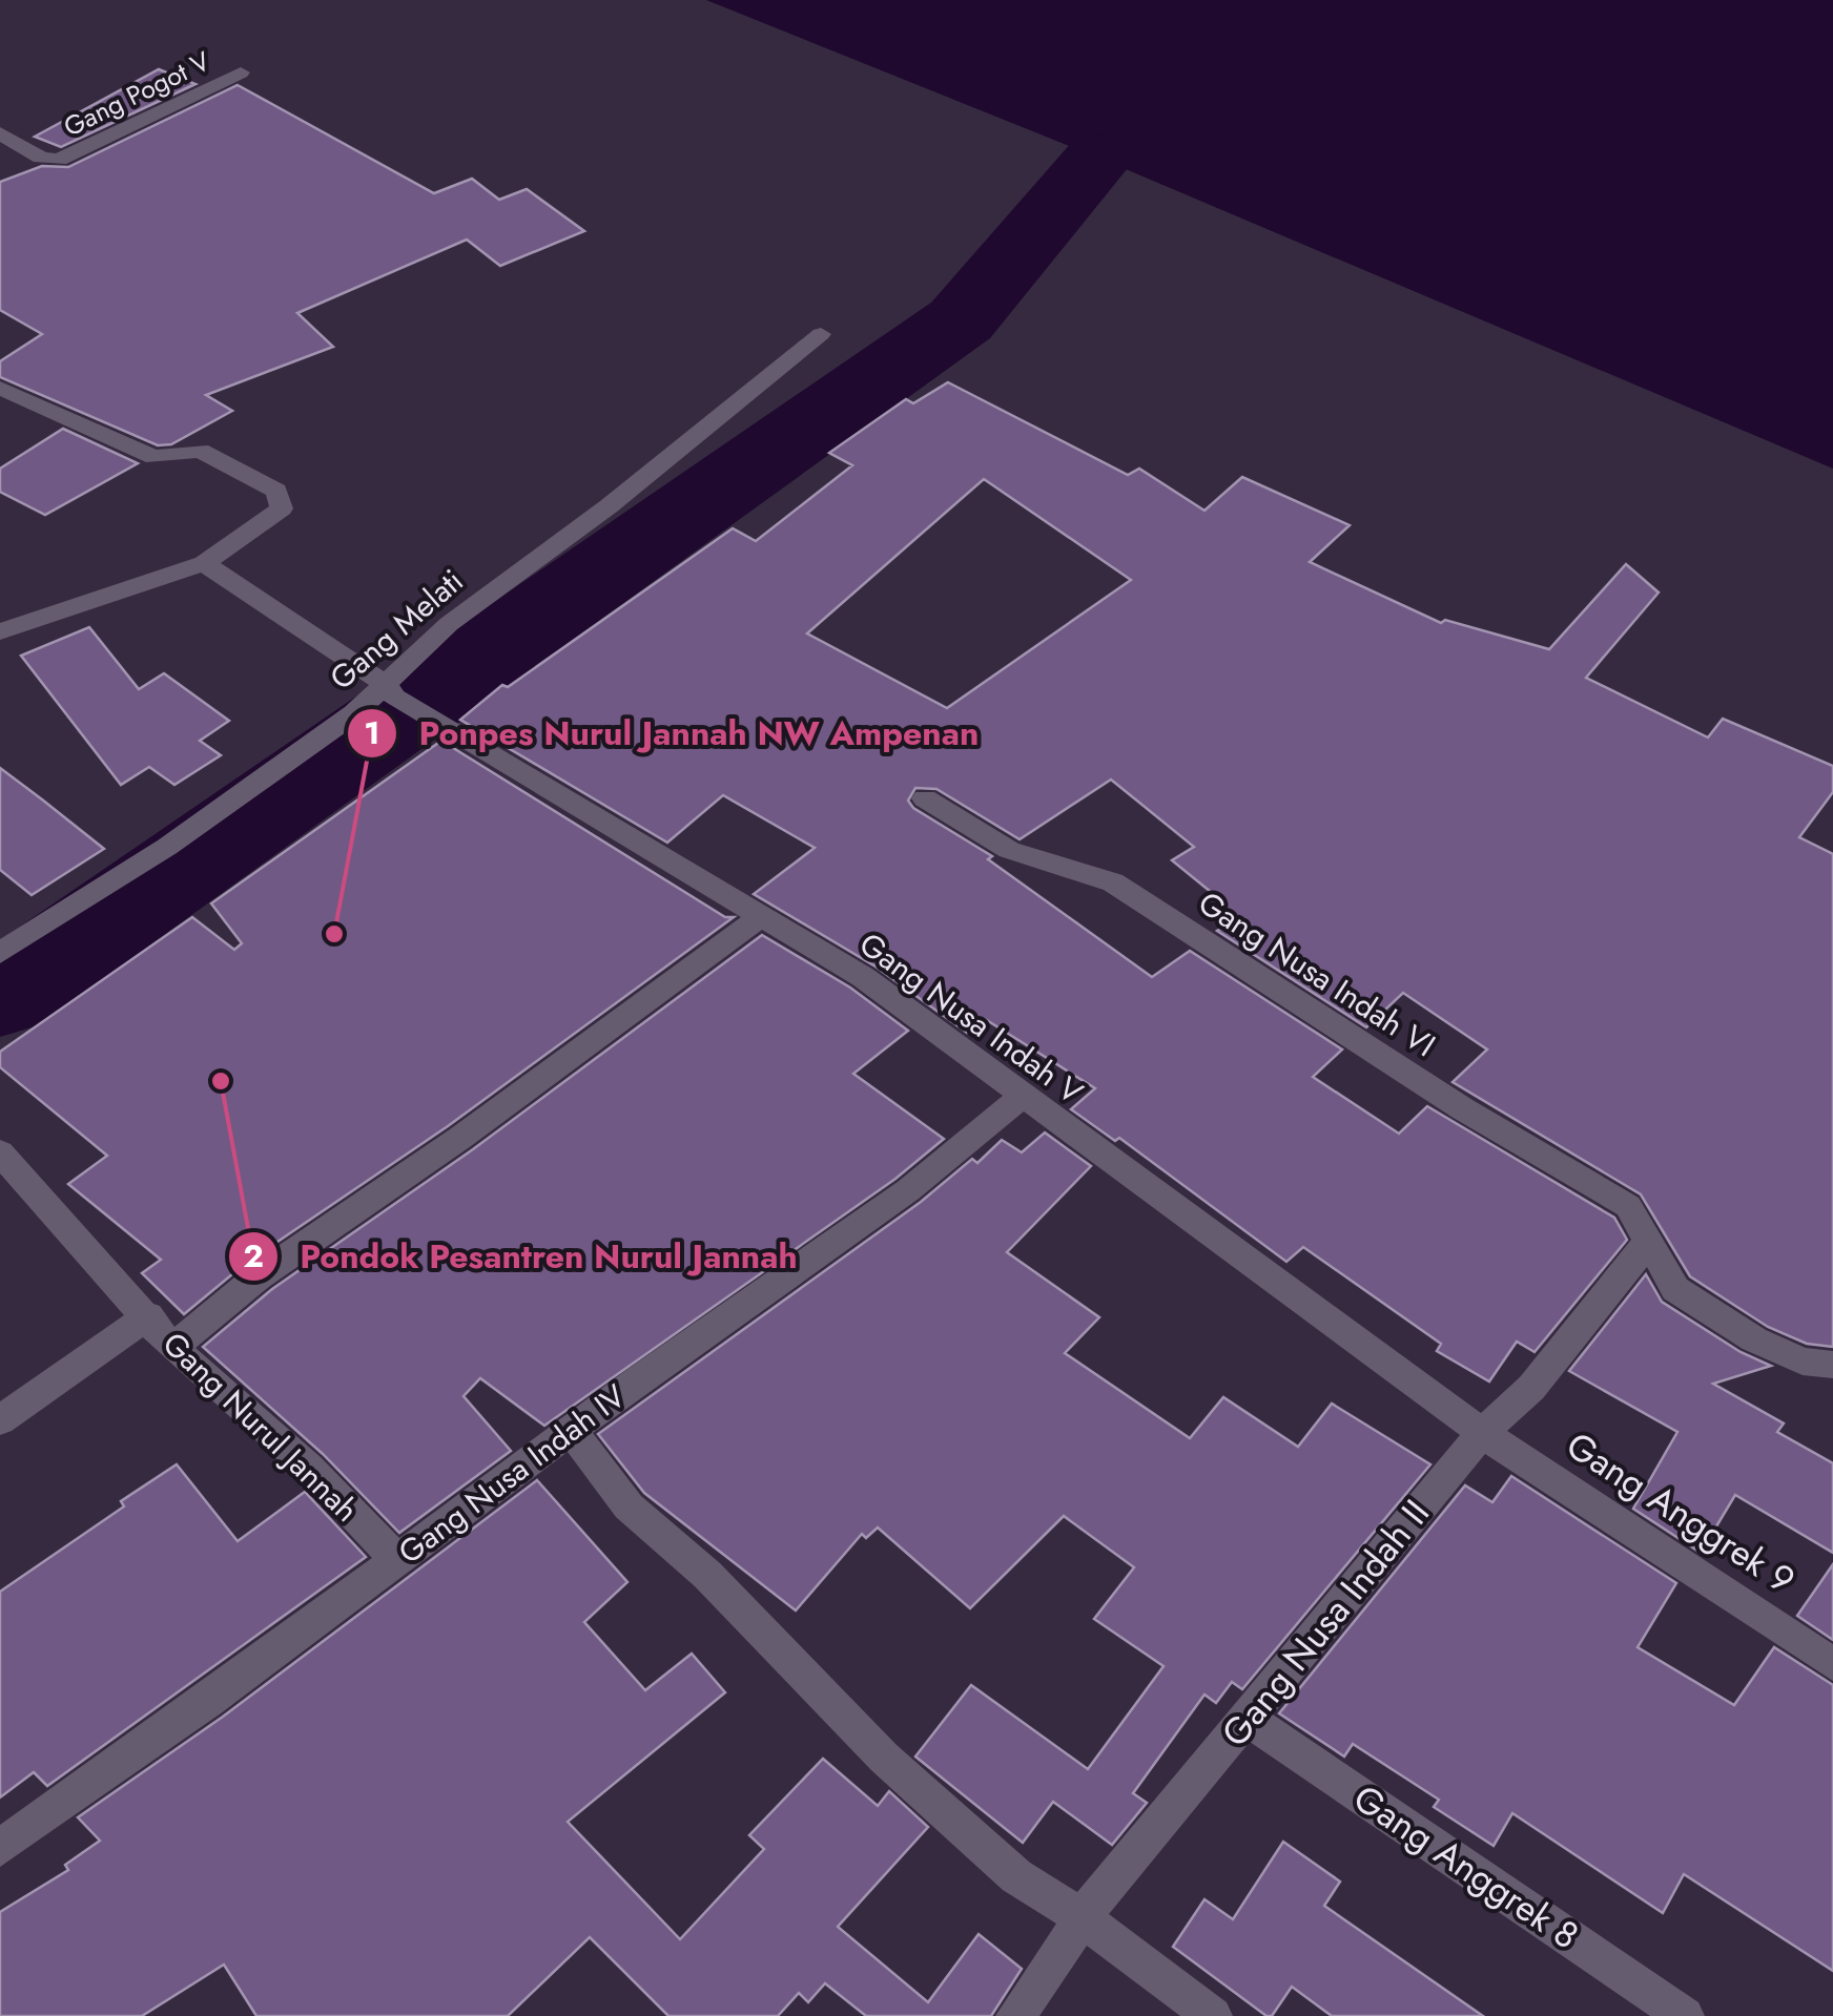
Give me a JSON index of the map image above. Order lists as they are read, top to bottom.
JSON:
{
  "streets": {
    "street": [
      "Gang Pogot V",
      "Gang Melati",
      "Gang Nusa Indah VI",
      "Gang Nusa Indah V",
      "Gang Nurul Jannah",
      "Gang Nusa Indah IV",
      "Gang Anggrek 9",
      "Gang Nusa Indah II",
      "Gang Anggrek 8"
    ]
  },
  "crossings": [
    ["Gang Melati", "Gang Nusa Indah V"],
    ["Gang Nusa Indah VI", "Gang Nusa Indah II"],
    ["Gang Nusa Indah V", "Gang Nusa Indah IV"],
    ["Gang Nusa Indah V", "Gang Anggrek 9"],
    ["Gang Nusa Indah V", "Gang Nusa Indah II"],
    ["Gang Nurul Jannah", "Gang Nusa Indah IV"],
    ["Gang Anggrek 9", "Gang Nusa Indah II"],
    ["Gang Nusa Indah II", "Gang Anggrek 8"]
  ],
  "places": ["Ponpes Nurul Jannah NW Ampenan", "Pondok Pesantren Nurul Jannah"]
}
